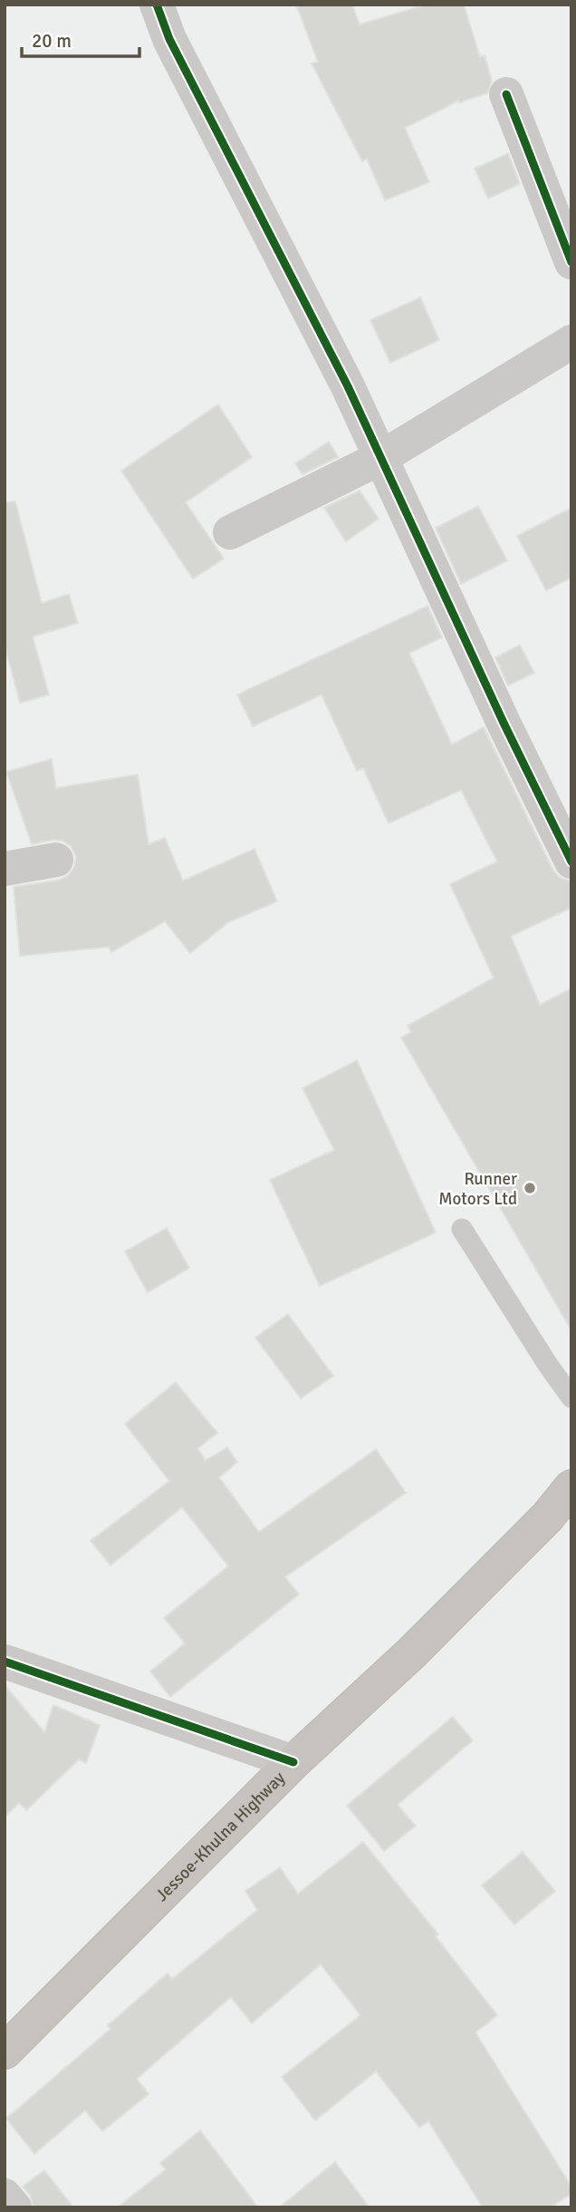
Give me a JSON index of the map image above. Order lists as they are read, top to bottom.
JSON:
{
  "streets": {
    "highway": ["Jessoe-Khulna Highway"]
  },
  "places": ["Runner Motors Ltd"],
  "scale_bar": "20 m"
}
